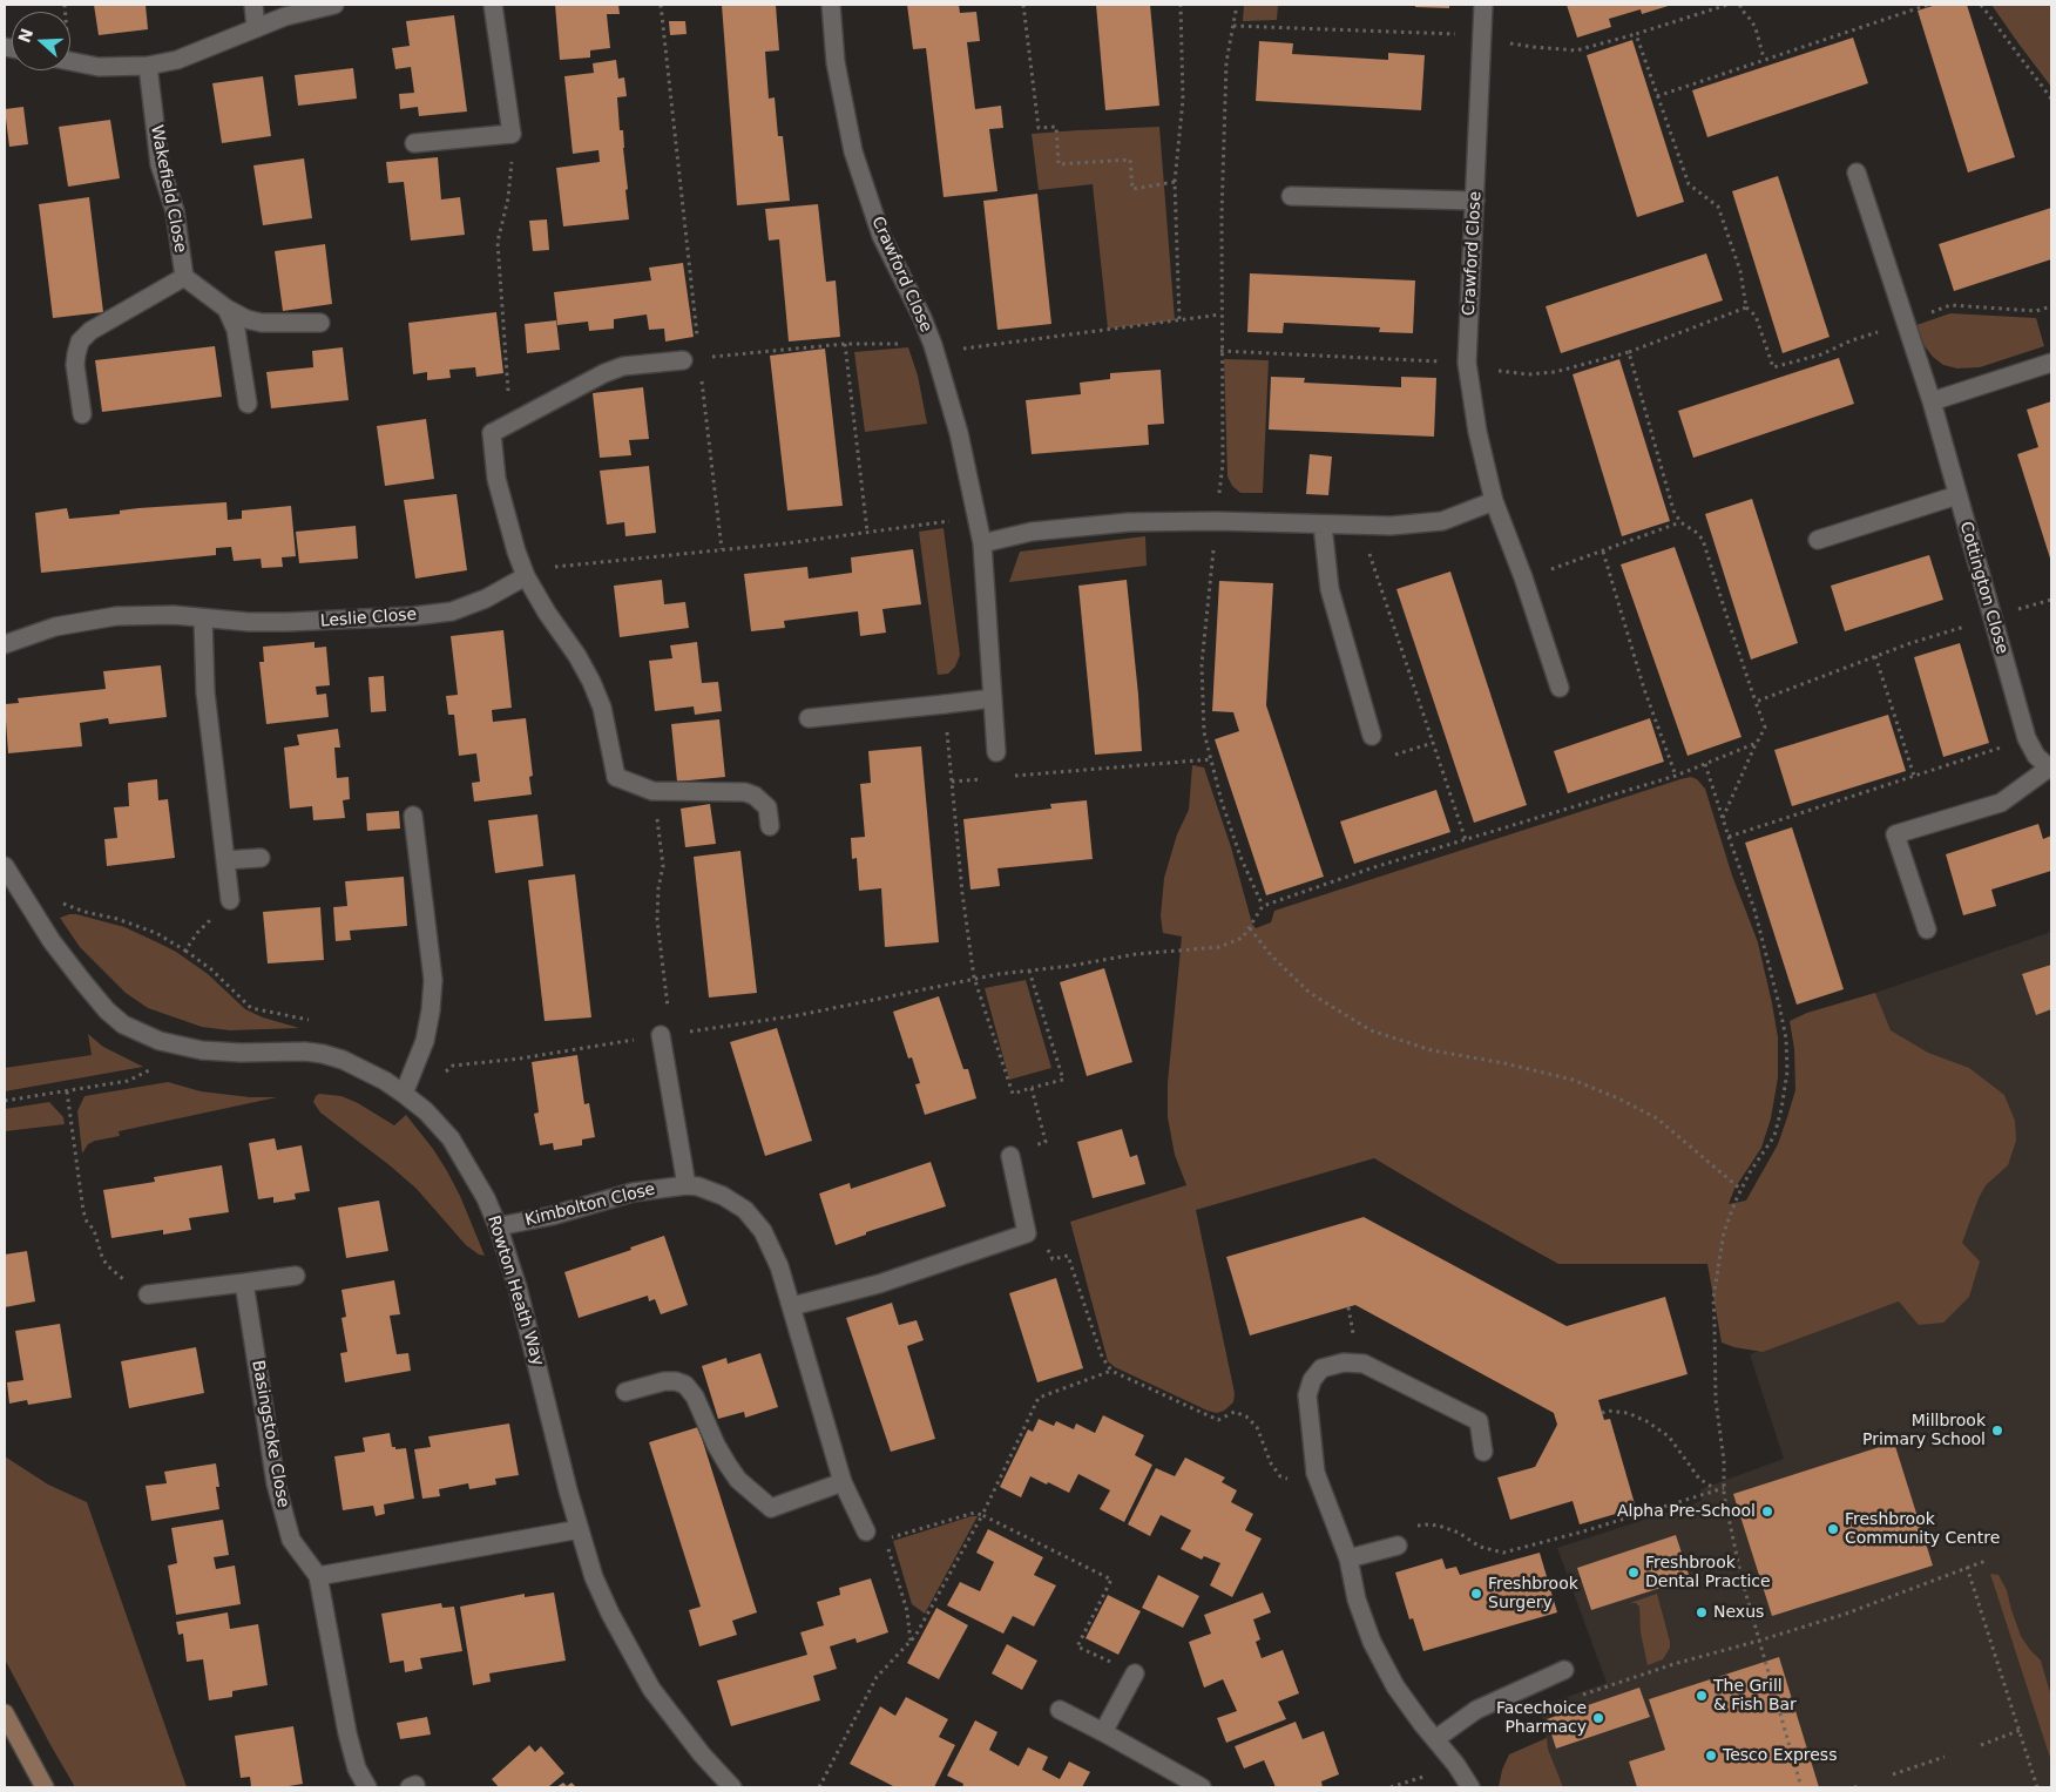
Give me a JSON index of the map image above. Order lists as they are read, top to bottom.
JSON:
{
  "streets": {
    "street": [
      "Wakefield Close",
      "Crawford Close",
      "Cottington Close",
      "Leslie Close",
      "Kimbolton Close",
      "Rowton Heath Way",
      "Basingstoke Close"
    ]
  },
  "crossings": [
    ["Kimbolton Close", "Rowton Heath Way"]
  ],
  "places": [
    "Millbrook Primary School",
    "Alpha Pre-School",
    "Freshbrook Community Centre",
    "Freshbrook Dental Practice",
    "Freshbrook Surgery",
    "Nexus",
    "The Grill & Fish Bar",
    "Facechoice Pharmacy",
    "Tesco Express"
  ],
  "north": "left"
}
